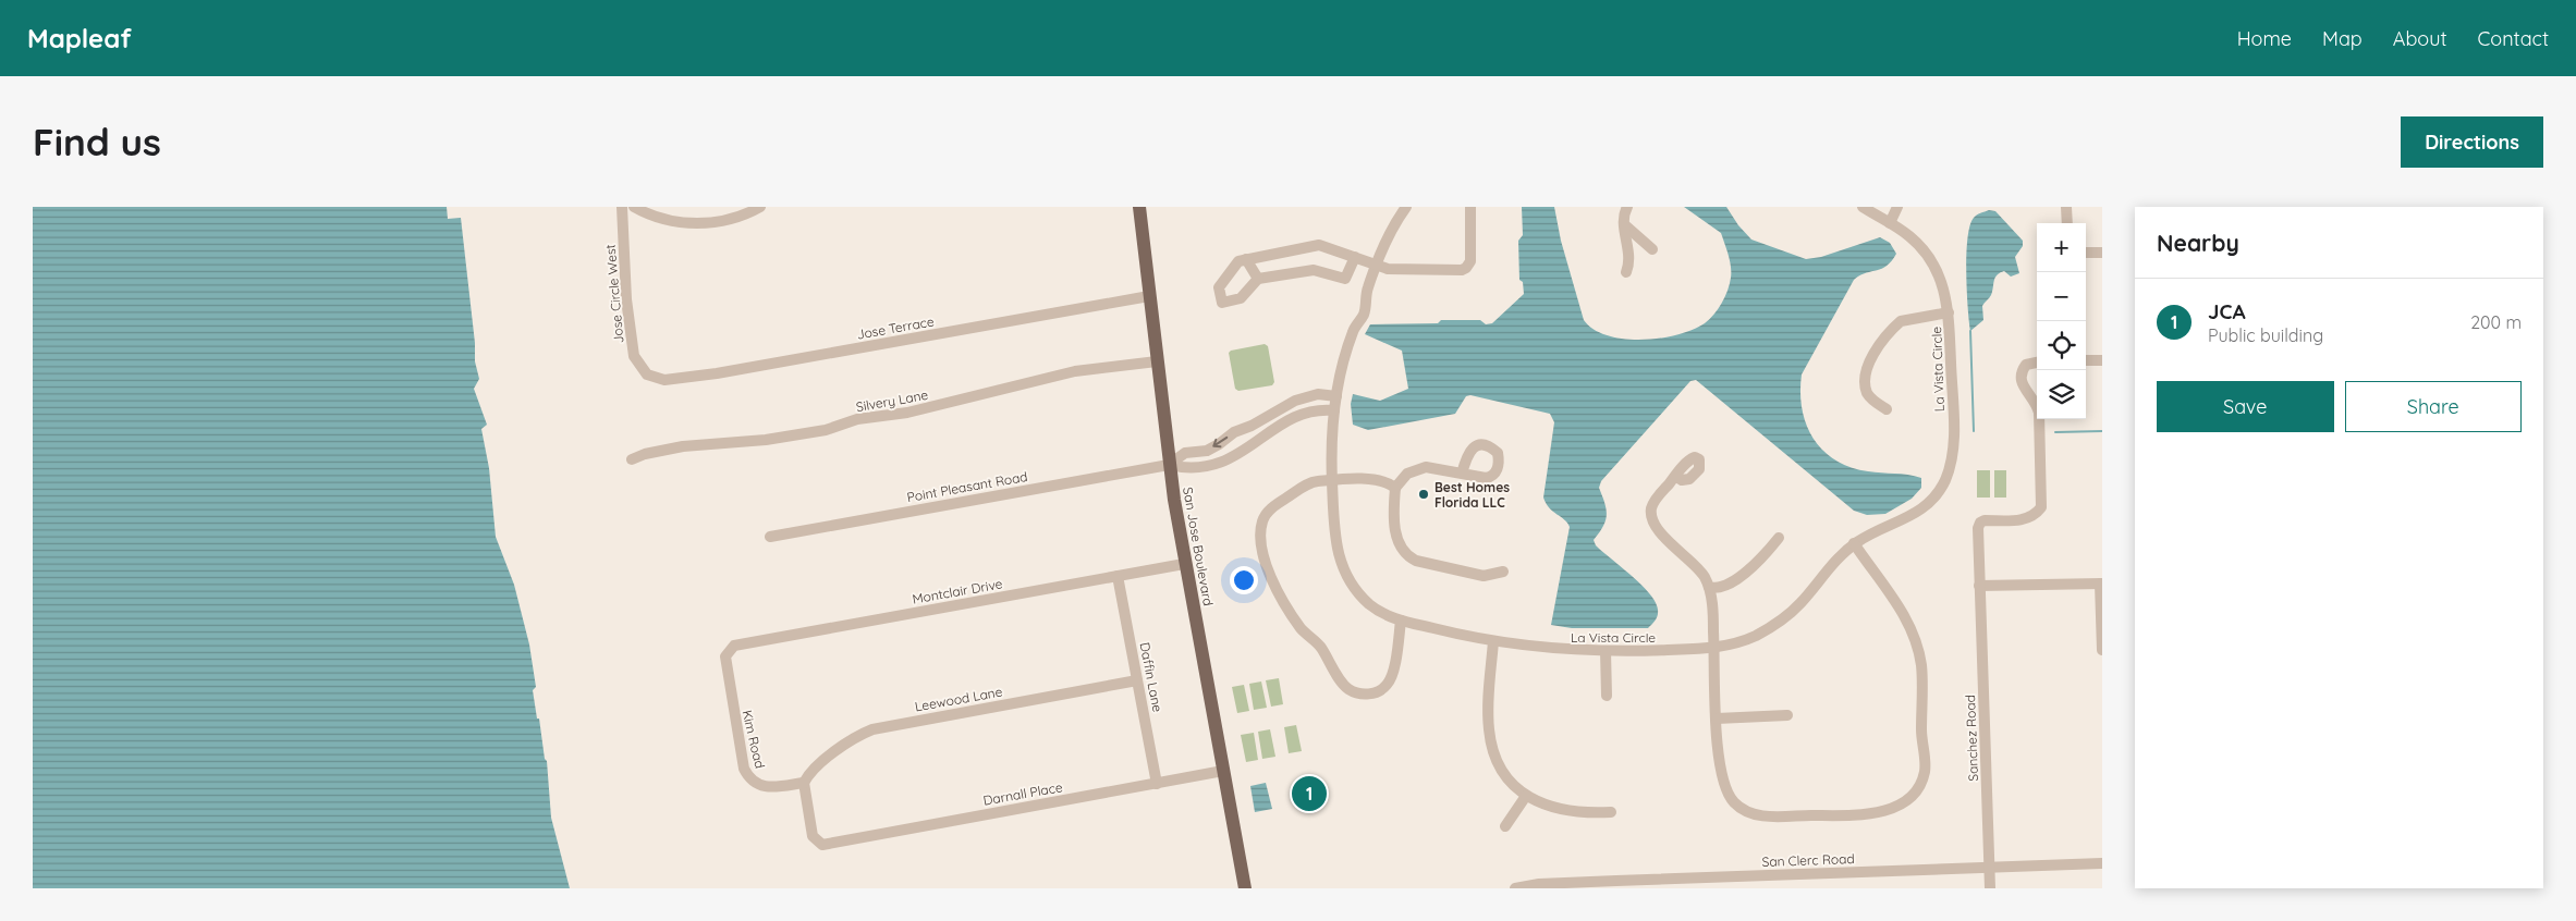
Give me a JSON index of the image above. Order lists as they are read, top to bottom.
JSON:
{
  "streets": {
    "main road": ["San Jose Boulevard"],
    "street": [
      "Jose Circle West",
      "Jose Terrace",
      "La Vista Circle",
      "Silvery Lane",
      "Point Pleasant Road",
      "Montclair Drive",
      "Daffin Lane",
      "Leewood Lane",
      "Sanchez Road",
      "Kim Road",
      "Darnall Place",
      "San Clerc Road"
    ]
  },
  "crossings": [
    ["Jose Circle West", "Jose Terrace"],
    ["Jose Terrace", "San Jose Boulevard"],
    ["La Vista Circle", "Point Pleasant Road"],
    ["Silvery Lane", "San Jose Boulevard"],
    ["Point Pleasant Road", "San Jose Boulevard"],
    ["San Jose Boulevard", "Montclair Drive"],
    ["San Jose Boulevard", "Darnall Place"],
    ["Montclair Drive", "Daffin Lane"],
    ["Montclair Drive", "Kim Road"],
    ["Daffin Lane", "Leewood Lane"],
    ["Daffin Lane", "Darnall Place"],
    ["Leewood Lane", "Kim Road"],
    ["Leewood Lane", "Darnall Place"],
    ["Sanchez Road", "San Clerc Road"],
    ["Kim Road", "Darnall Place"]
  ],
  "places": ["Best Homes Florida LLC"],
  "page": {
    "header": "Mapleaf",
    "nav": [
      "Home",
      "Map",
      "About",
      "Contact"
    ],
    "buttons": [
      "Directions",
      ["Save", "Share"]
    ],
    "title": "Find us",
    "heading": "Nearby",
    "map_buttons": ["+", "−"],
    "list": [
      {
        "mark": "1",
        "name": "JCA",
        "note": "Public building",
        "value": "200 m"
      }
    ],
    "pins": "1"
  }
}
